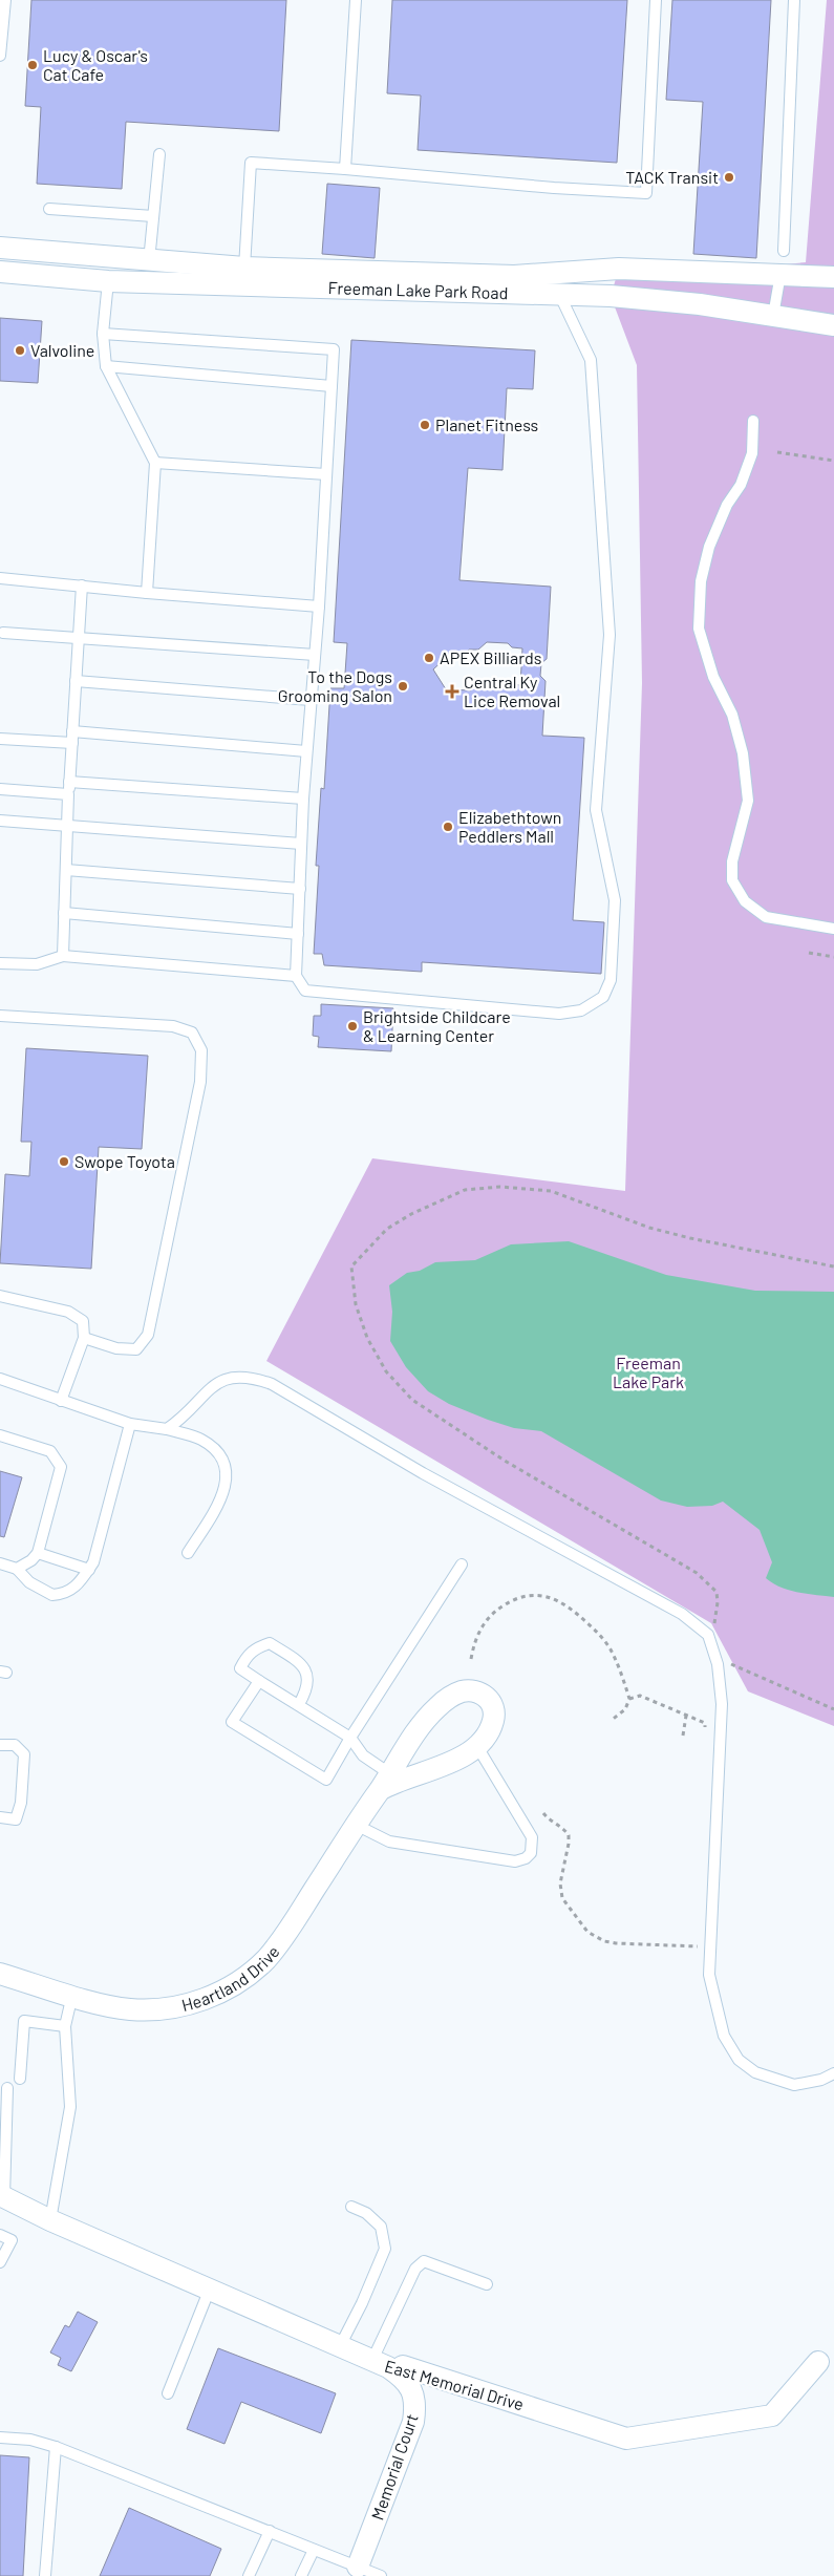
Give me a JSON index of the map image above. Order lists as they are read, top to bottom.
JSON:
{
  "streets": {
    "street": [
      "Freeman Lake Park Road",
      "Heartland Drive",
      "East Memorial Drive",
      "Memorial Court"
    ]
  },
  "crossings": [
    ["East Memorial Drive", "Memorial Court"]
  ],
  "parks": ["Freeman Lake Park"],
  "places": {
    "other": [
      "Lucy & Oscar's Cat Cafe",
      "TACK Transit",
      "Valvoline",
      "Planet Fitness",
      "APEX Billiards",
      "To the Dogs Grooming Salon",
      "Elizabethtown Peddlers Mall",
      "Brightside Childcare & Learning Center",
      "Swope Toyota"
    ],
    "health": ["Central Ky Lice Removal"]
  }
}
